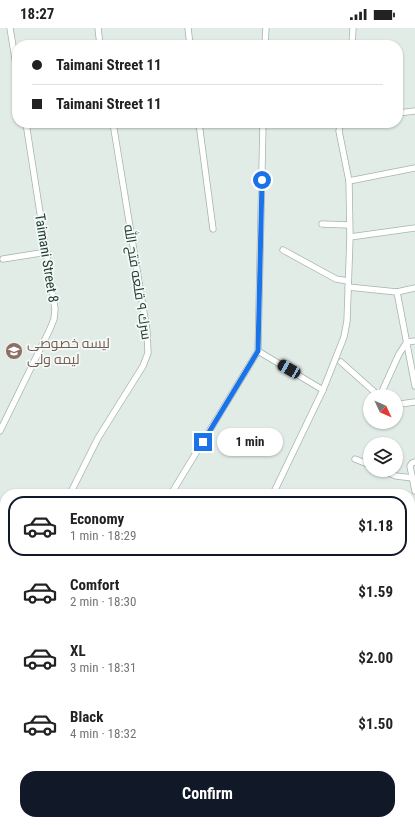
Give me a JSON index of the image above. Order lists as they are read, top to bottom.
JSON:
{
  "streets": {
    "street": ["Taimani Street 8", "سرك ٩ قلعه فتح الله"]
  },
  "places": {
    "school or university": ["لیسه خصوصی لیمه ولی"]
  },
  "north": "bottom right",
  "page": {
    "status": "18:27",
    "banner": ["Taimani Street 11", "Taimani Street 11"],
    "bubble": "1 min",
    "list": [
      {
        "name": "Economy",
        "note": "1 min · 18:29",
        "value": "$1.18"
      },
      {
        "name": "Comfort",
        "note": "2 min · 18:30",
        "value": "$1.59"
      },
      {
        "name": "XL",
        "note": "3 min · 18:31",
        "value": "$2.00"
      },
      {
        "name": "Black",
        "note": "4 min · 18:32",
        "value": "$1.50"
      }
    ],
    "buttons": "Confirm"
  }
}
